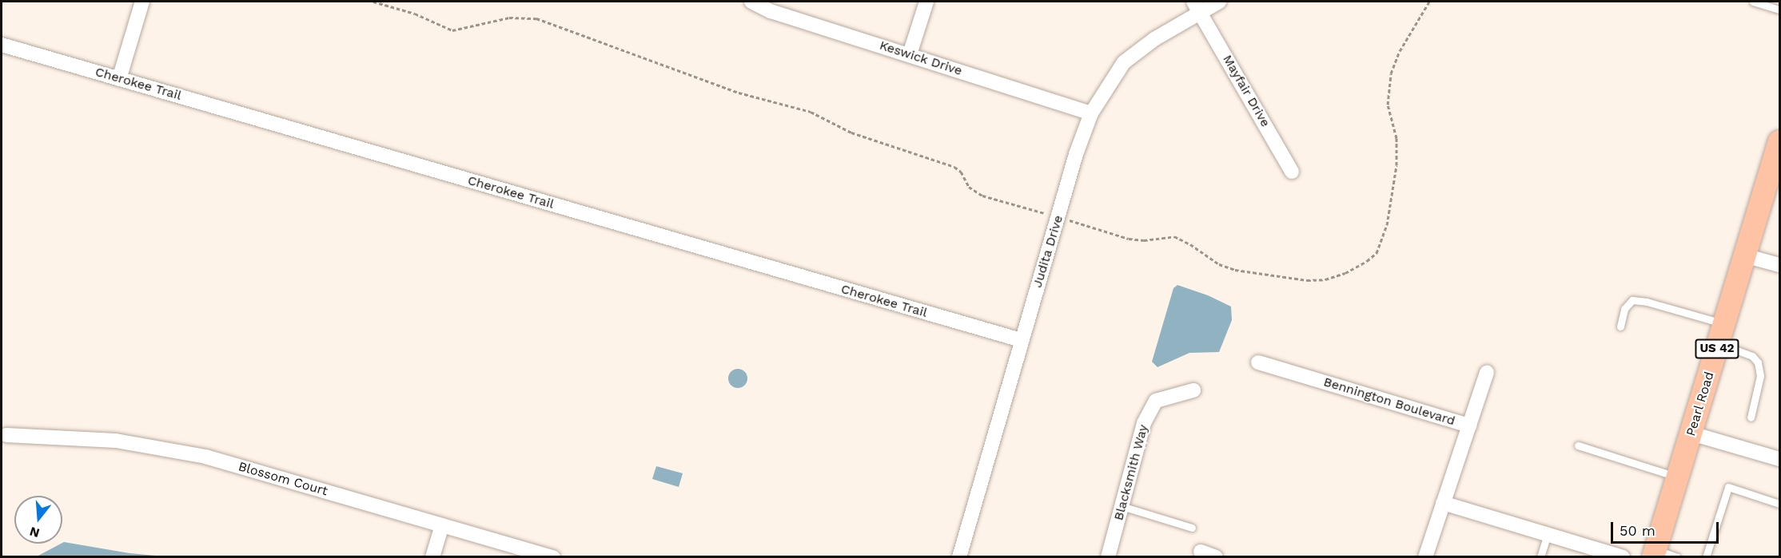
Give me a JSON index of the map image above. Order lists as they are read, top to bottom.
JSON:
{
  "streets": {
    "main road": ["US 42", "Pearl Road"],
    "street": [
      "Keswick Drive",
      "Cherokee Trail",
      "Mayfair Drive",
      "Judita Drive",
      "Bennington Boulevard",
      "Blacksmith Way",
      "Blossom Court"
    ]
  },
  "crossings": [
    ["Keswick Drive", "Judita Drive"],
    ["Cherokee Trail", "Judita Drive"],
    ["Mayfair Drive", "Judita Drive"]
  ],
  "scale_bar": "50 m",
  "north": "bottom"
}
